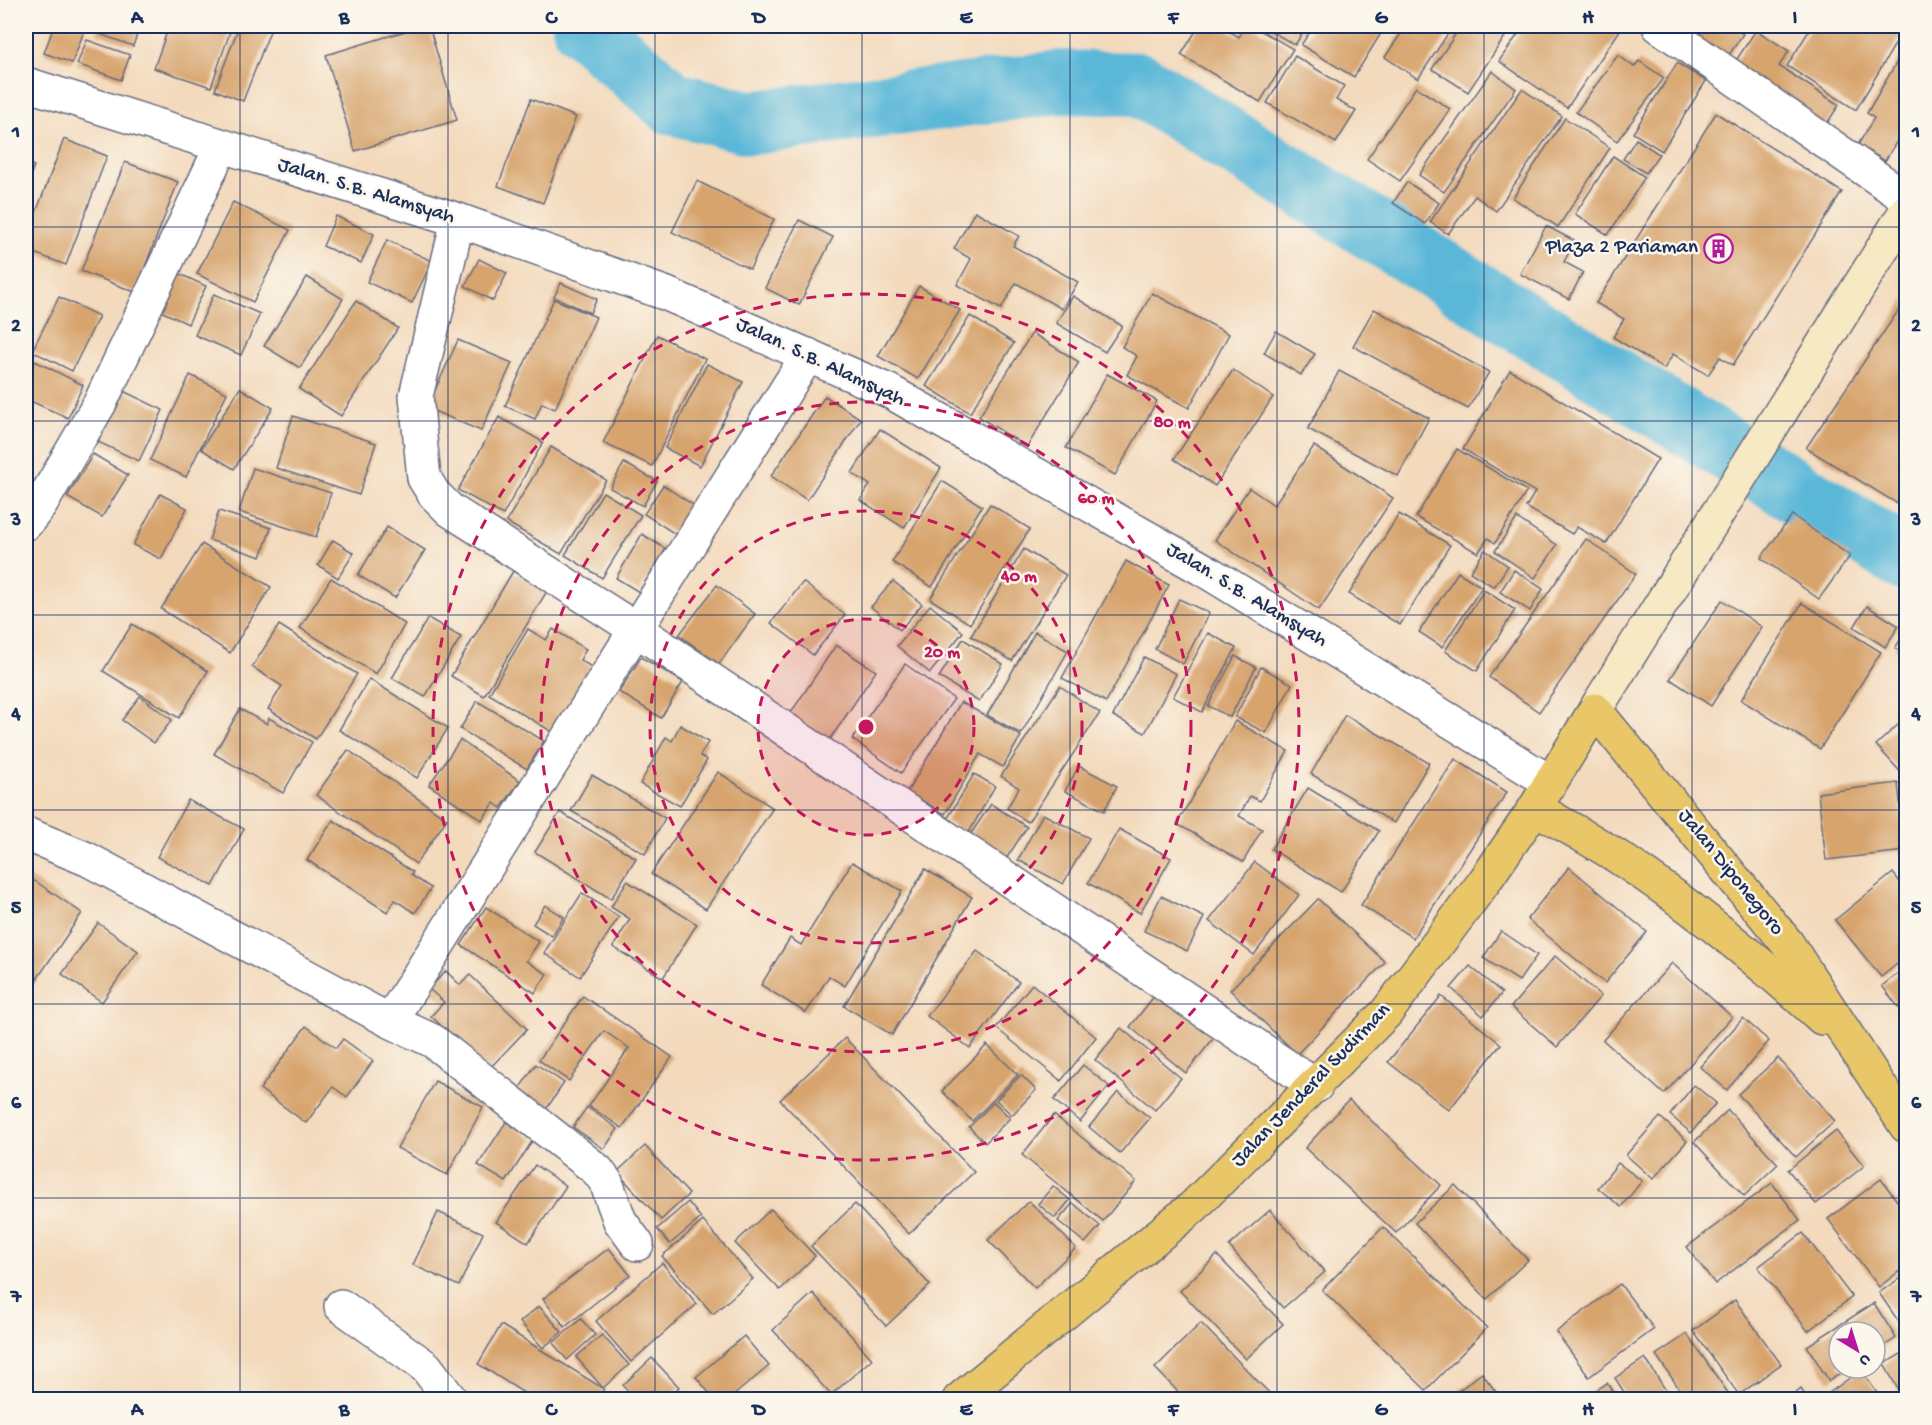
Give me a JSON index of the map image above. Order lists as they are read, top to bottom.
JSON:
{
  "streets": {
    "main road": ["Jalan Diponegoro", "Jalan Jenderal Sudirman"],
    "street": ["Jalan. S.B. Alamsyah"]
  },
  "crossings": [
    ["Jalan. S.B. Alamsyah", "Jalan Diponegoro"],
    ["Jalan. S.B. Alamsyah", "Jalan Jenderal Sudirman"],
    ["Jalan Diponegoro", "Jalan Jenderal Sudirman"]
  ],
  "places": {
    "building": ["Plaza 2 Pariaman"]
  },
  "north": "bottom right",
  "grid": {
    "columns": [
      "A",
      "B",
      "C",
      "D",
      "E",
      "F",
      "G",
      "H",
      "I"
    ],
    "rows": [
      "1",
      "2",
      "3",
      "4",
      "5",
      "6",
      "7"
    ]
  },
  "rings": [
    "80 m",
    "60 m",
    "40 m",
    "20 m"
  ]
}
